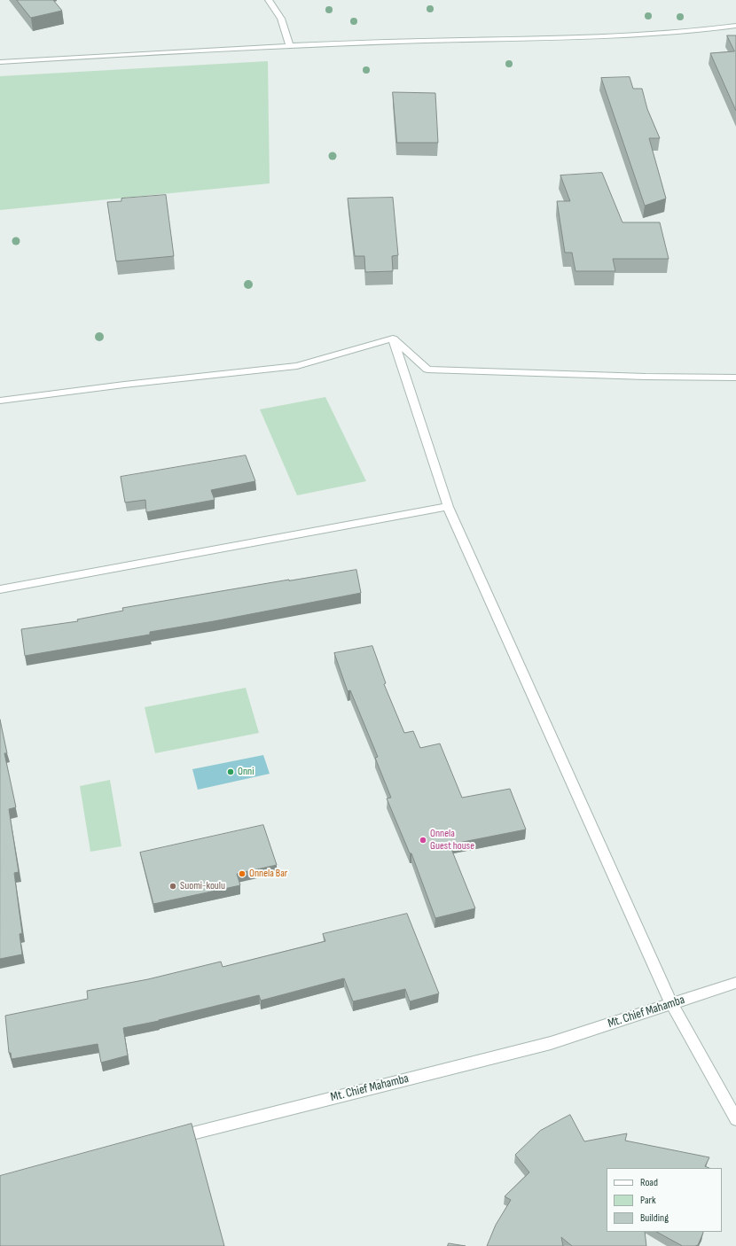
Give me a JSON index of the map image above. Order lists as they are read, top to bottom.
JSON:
{
  "streets": {
    "street": ["Mt. Chief Mahamba"]
  },
  "places": [
    "Onni",
    "Onnela Guest house",
    "Onnela Bar",
    "Suomi-koulu"
  ],
  "legend": ["Road", "Park", "Building"]
}
